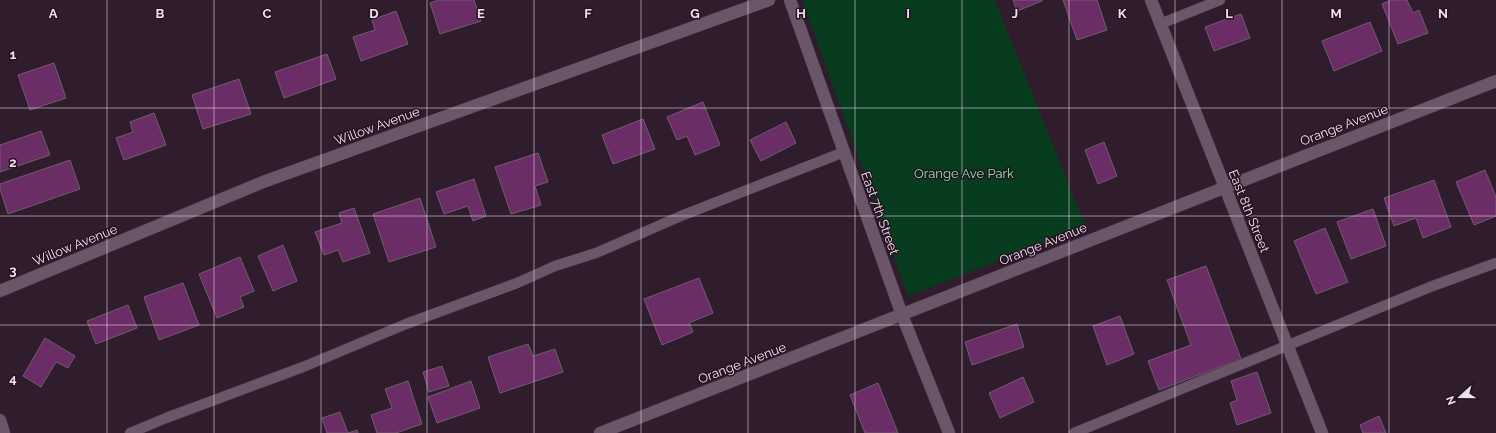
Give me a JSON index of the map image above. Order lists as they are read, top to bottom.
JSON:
{
  "streets": {
    "street": [
      "Orange Avenue",
      "Willow Avenue",
      "East 8th Street",
      "East 7th Street"
    ]
  },
  "crossings": [
    ["Orange Avenue", "East 8th Street"],
    ["Orange Avenue", "East 7th Street"]
  ],
  "parks": ["Orange Ave Park"],
  "north": "left",
  "grid": {
    "columns": [
      "A",
      "B",
      "C",
      "D",
      "E",
      "F",
      "G",
      "H",
      "I",
      "J",
      "K",
      "L",
      "M",
      "N"
    ],
    "rows": [
      "1",
      "2",
      "3",
      "4"
    ]
  }
}
